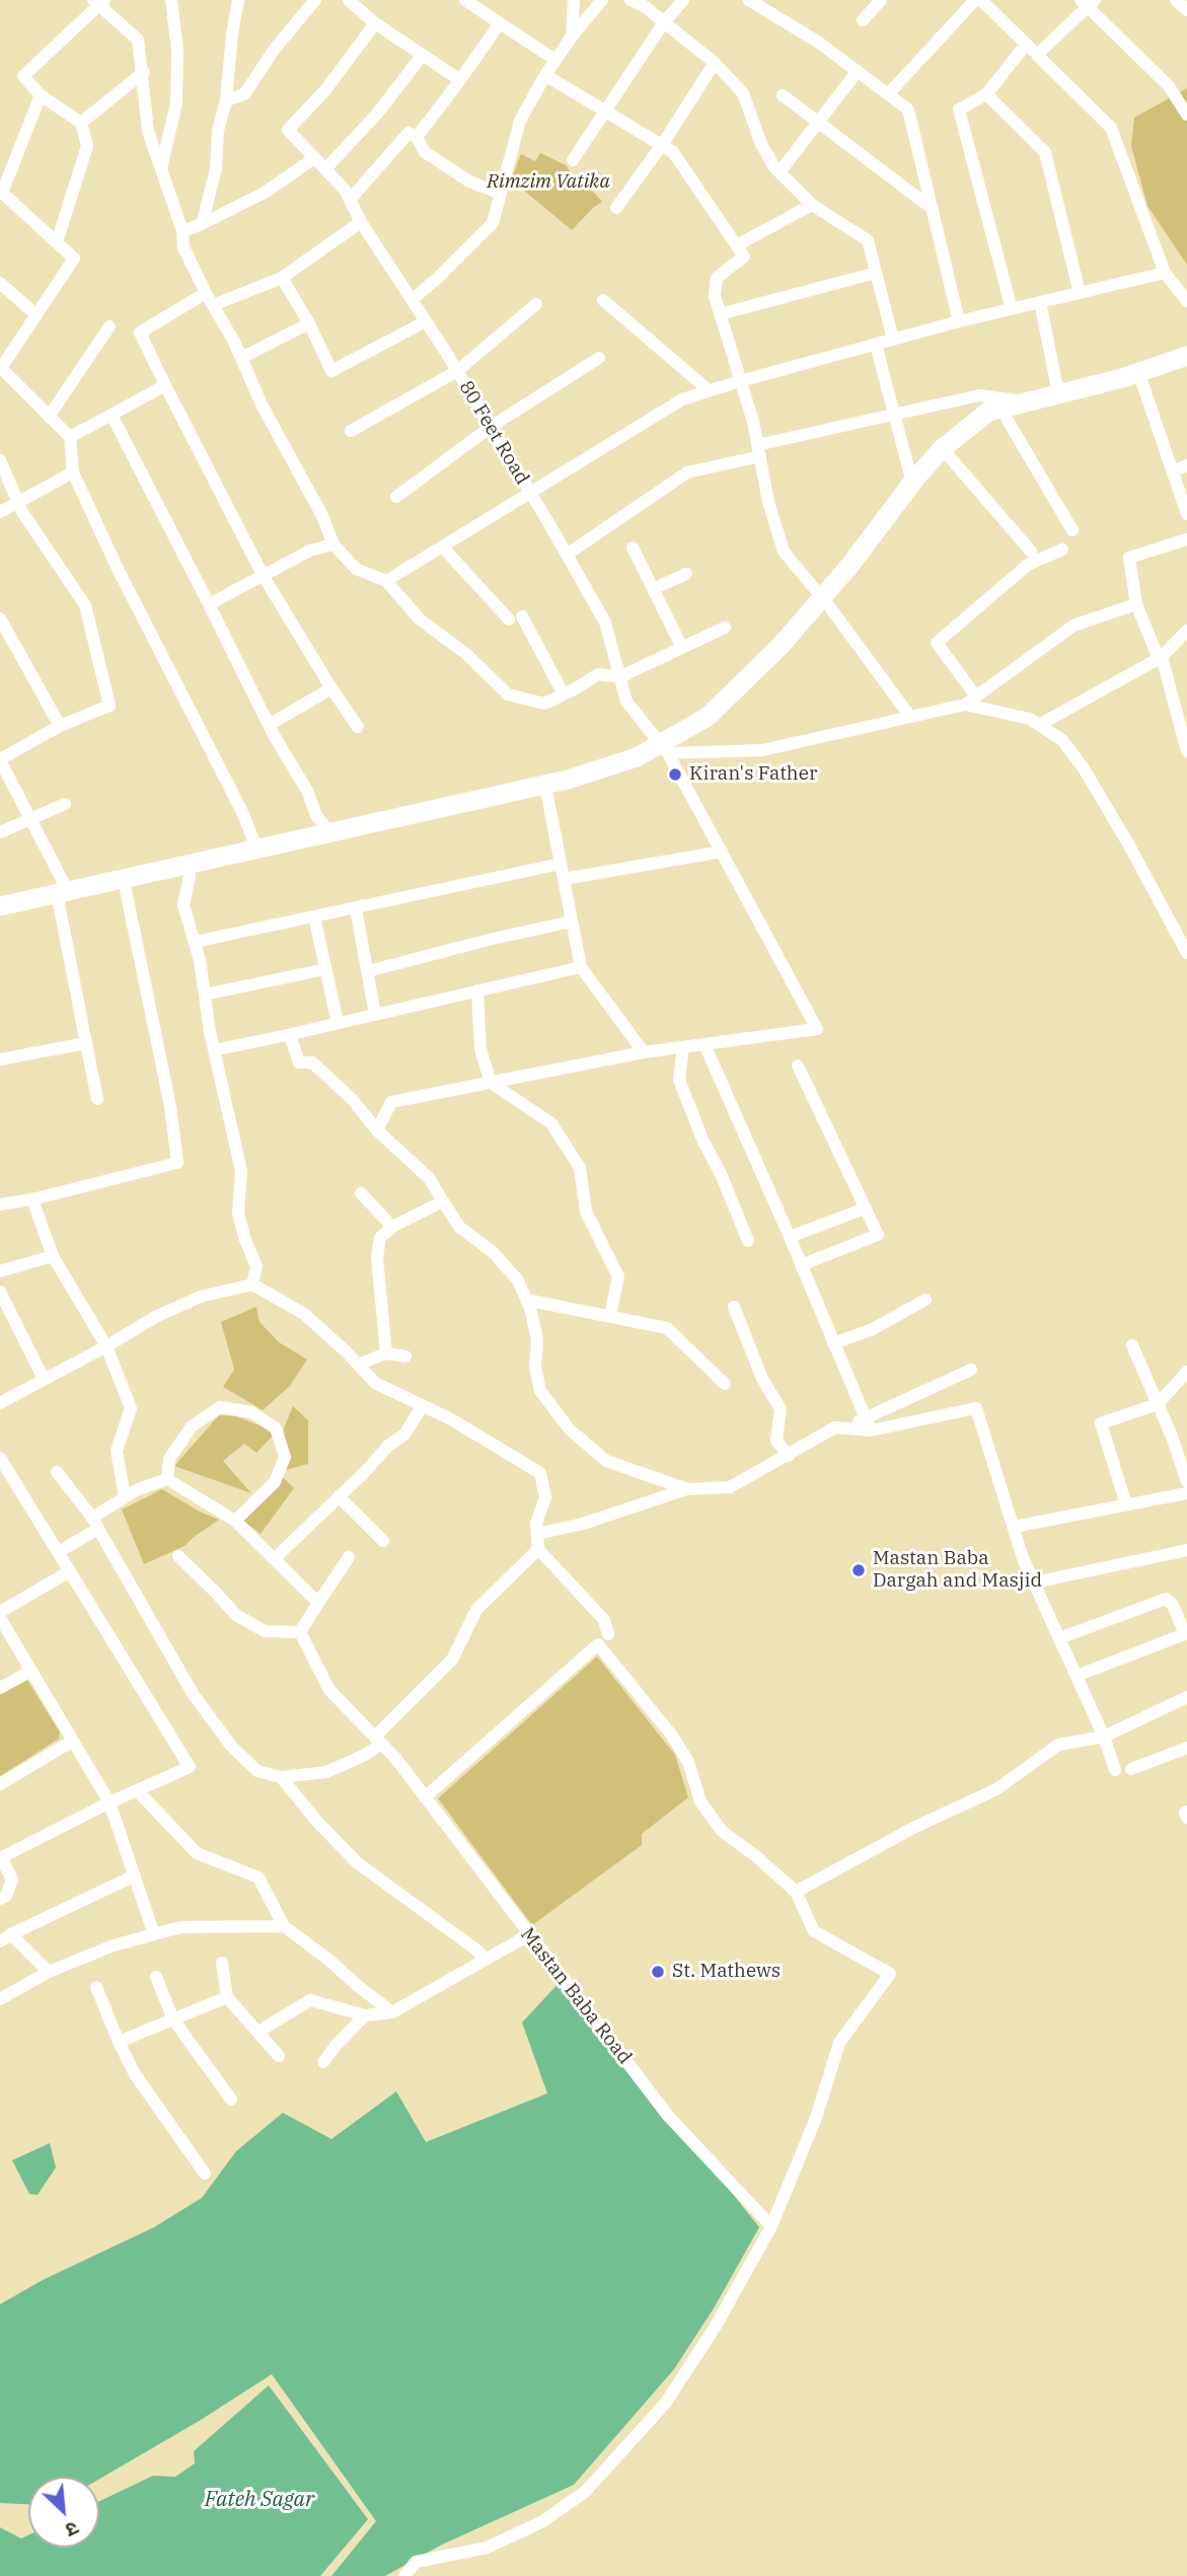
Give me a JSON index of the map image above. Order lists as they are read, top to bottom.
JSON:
{
  "streets": {
    "street": ["80 Feet Road", "Mastan Baba Road"]
  },
  "water": ["Fateh Sagar"],
  "parks": ["Rimzim Vatika"],
  "places": ["Kiran's Father", "Mastan Baba Dargah and Masjid", "St. Mathews"],
  "north": "bottom right"
}
